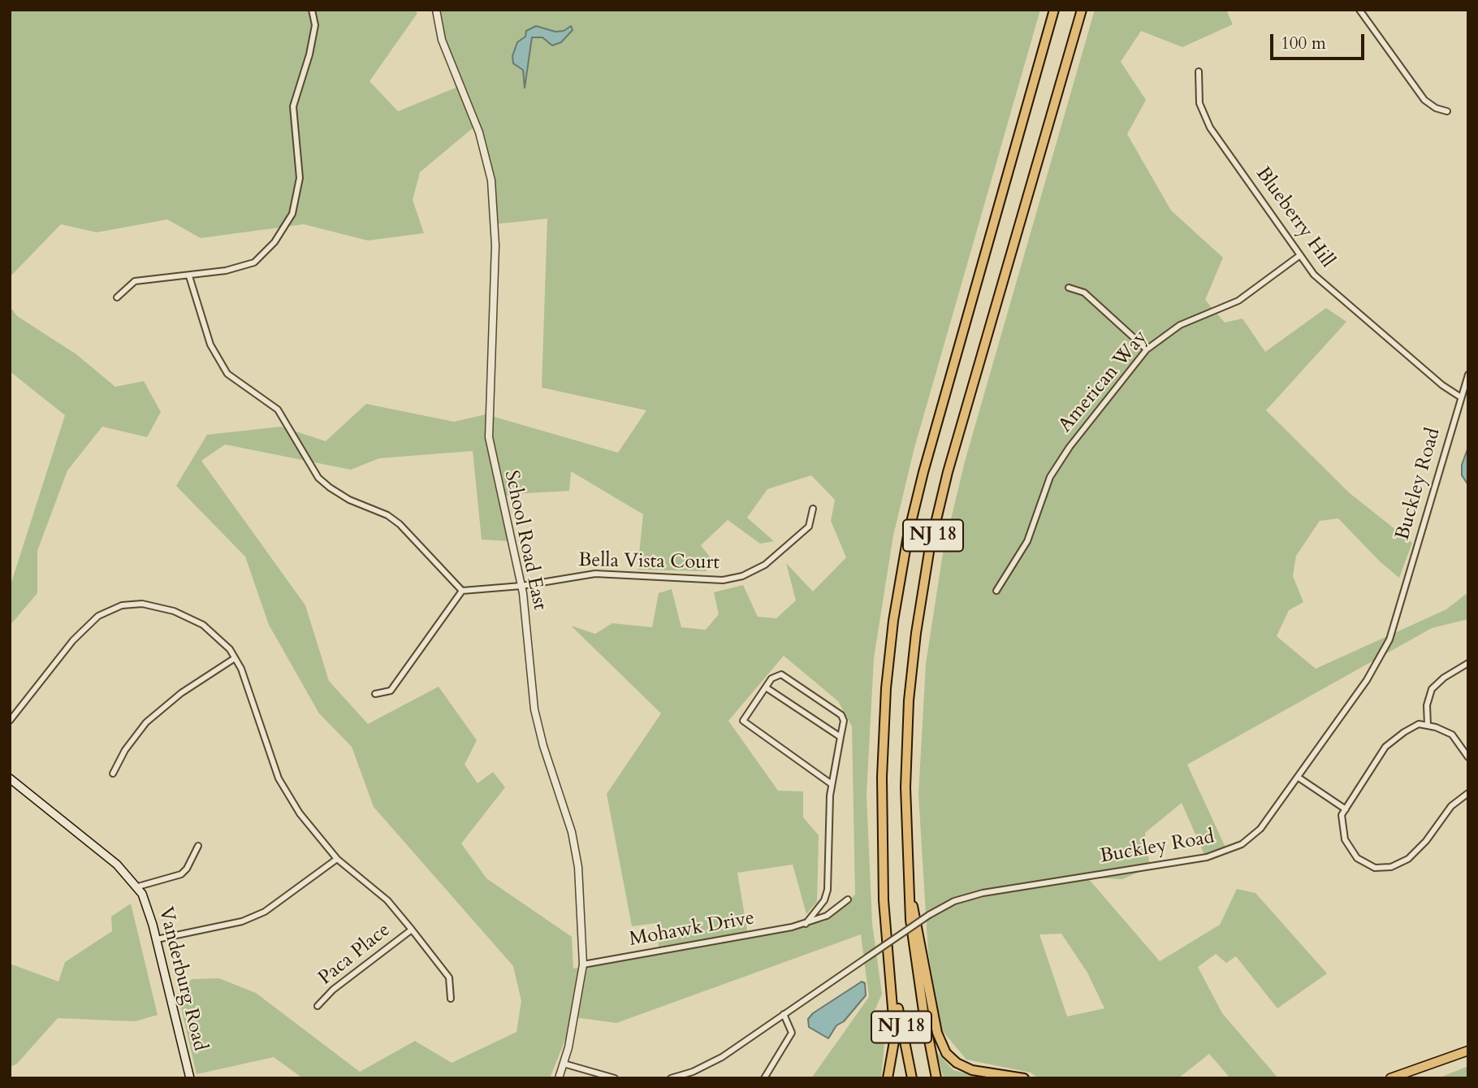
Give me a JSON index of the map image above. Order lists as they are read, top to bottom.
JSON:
{
  "streets": {
    "highway": ["NJ 18"],
    "main road": ["Vanderburg Road"],
    "street": [
      "Blueberry Hill",
      "American Way",
      "Buckley Road",
      "School Road East",
      "Bella Vista Court",
      "Mohawk Drive",
      "Paca Place"
    ]
  },
  "crossings": [
    ["Blueberry Hill", "American Way"],
    ["Blueberry Hill", "Buckley Road"],
    ["School Road East", "Bella Vista Court"],
    ["School Road East", "Mohawk Drive"]
  ],
  "scale_bar": "100 m"
}
